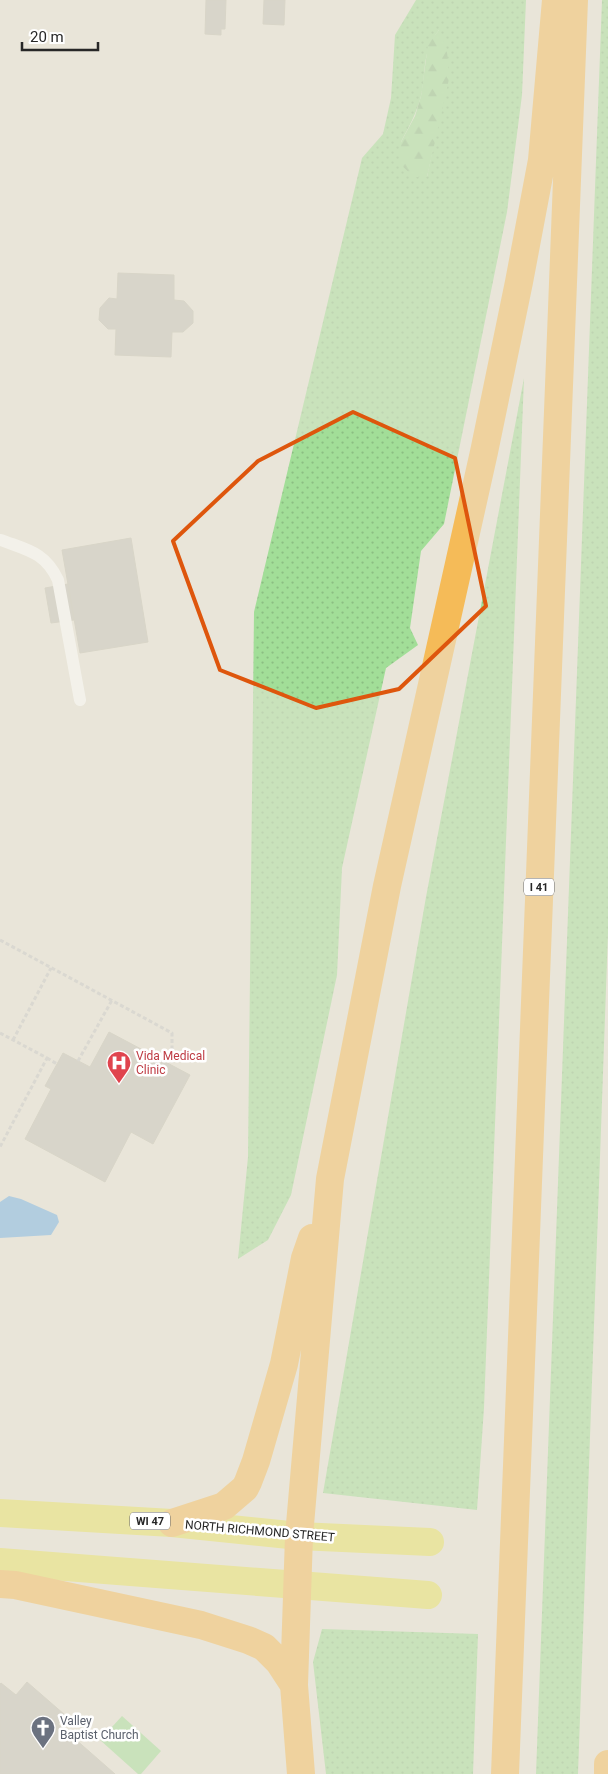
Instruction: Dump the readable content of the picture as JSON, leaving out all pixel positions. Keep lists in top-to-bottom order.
{
  "streets": {
    "highway": ["I 41"],
    "main road": ["WI 47", "NORTH RICHMOND STREET"]
  },
  "places": {
    "hospital": ["Vida Medical Clinic"],
    "church": ["Valley Baptist Church"]
  },
  "scale_bar": "20 m"
}
